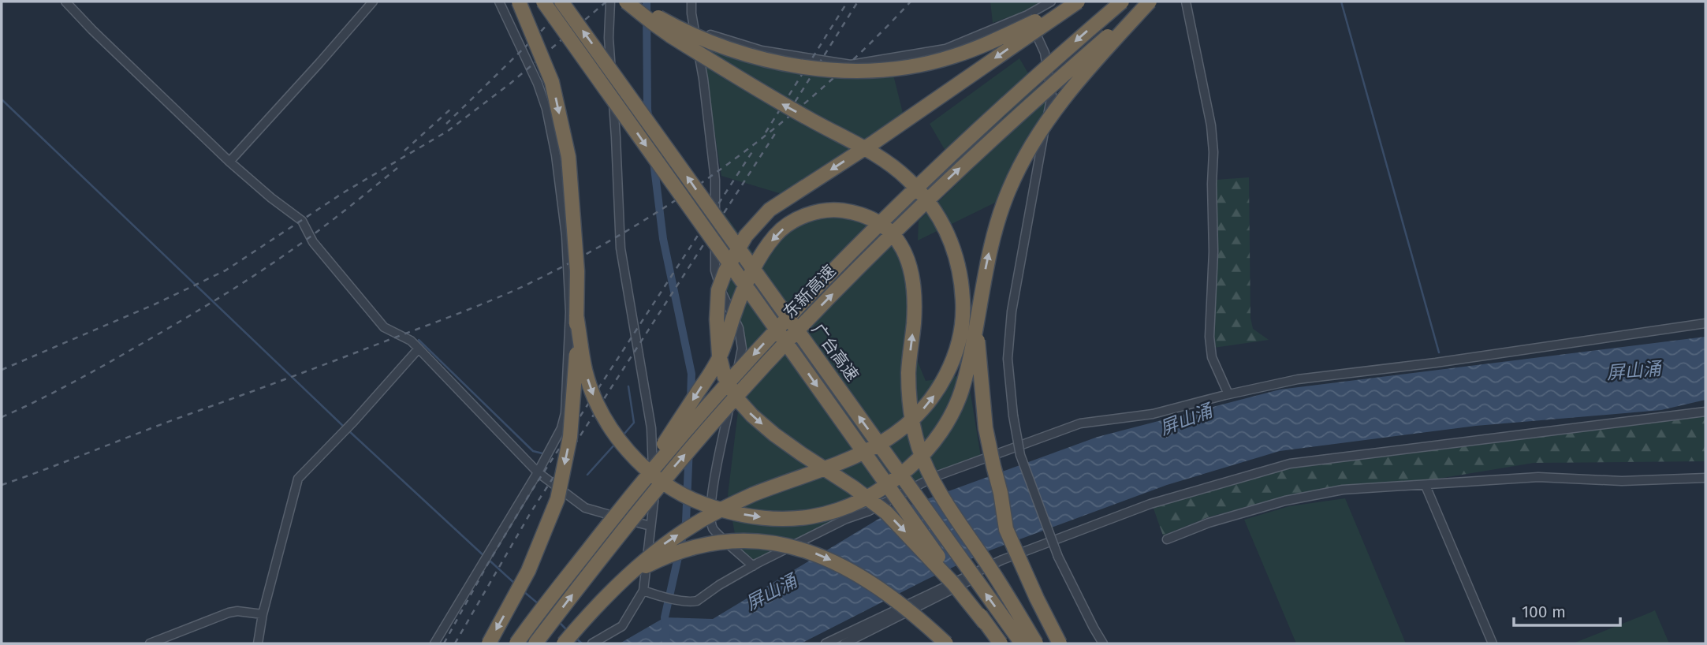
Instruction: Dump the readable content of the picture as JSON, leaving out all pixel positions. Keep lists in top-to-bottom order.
{
  "streets": {
    "highway": ["东新高速", "广台高速"]
  },
  "water": ["屏山涌"],
  "scale_bar": "100 m"
}
